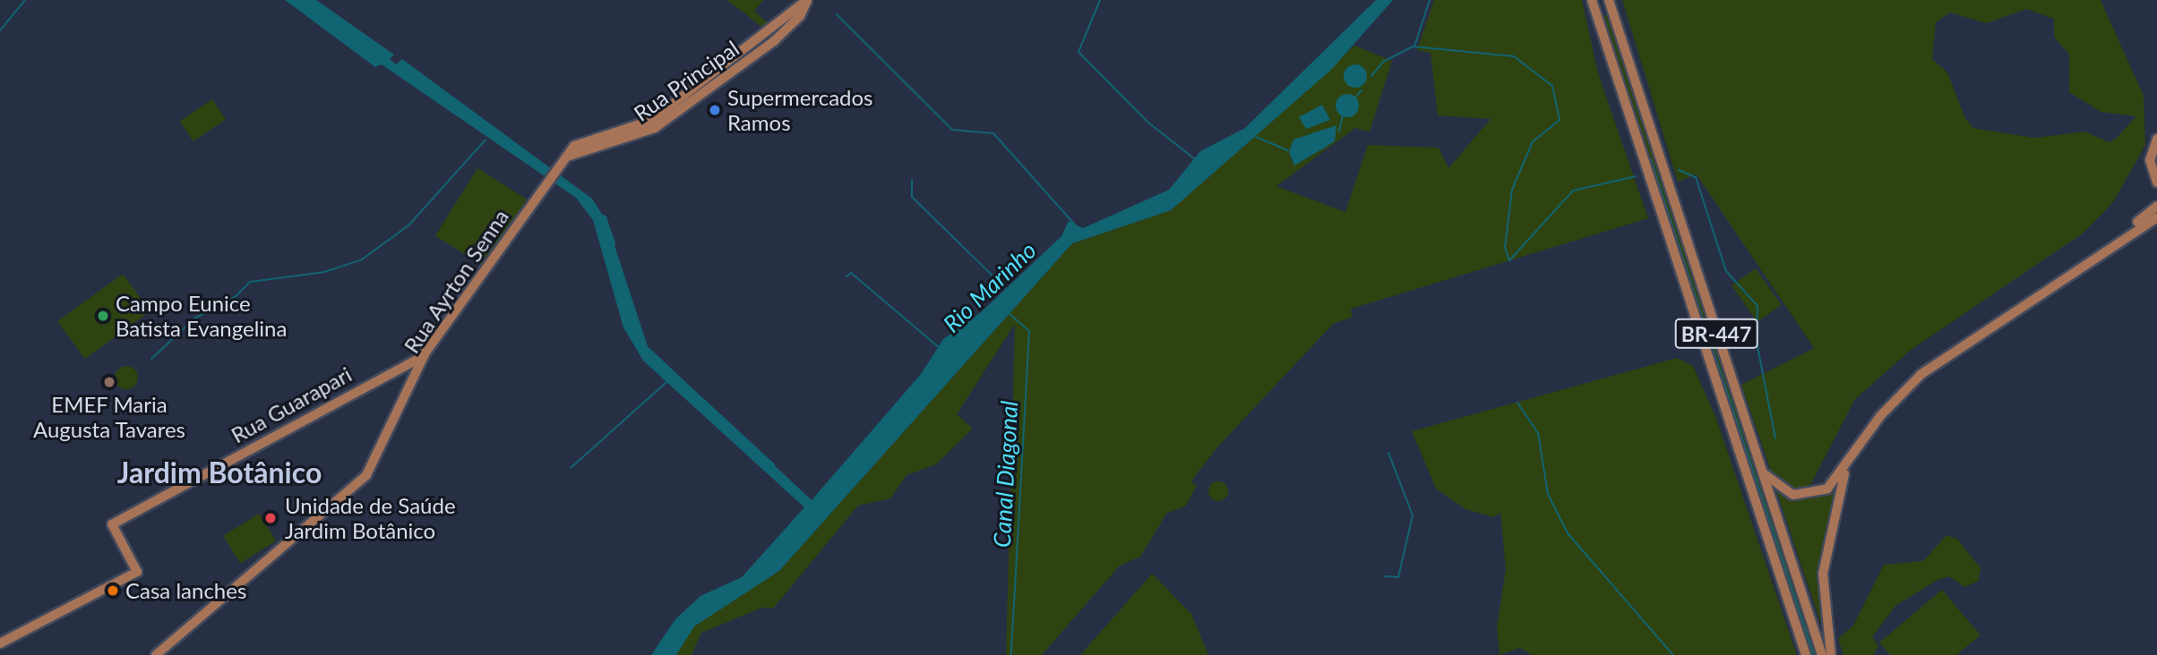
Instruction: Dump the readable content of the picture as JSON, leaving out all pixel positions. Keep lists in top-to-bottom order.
{
  "streets": {
    "main road": [
      "Rua Principal",
      "Rua Ayrton Senna",
      "BR-447",
      "Rua Guarapari"
    ]
  },
  "crossings": [
    ["Rua Principal", "Rua Ayrton Senna"],
    ["Rua Ayrton Senna", "Rua Guarapari"]
  ],
  "districts": ["Jardim Botânico"],
  "water": ["Rio Marinho", "Canal Diagonal"],
  "places": [
    "Supermercados Ramos",
    "Campo Eunice Batista Evangelina",
    "EMEF Maria Augusta Tavares",
    "Unidade de Saúde Jardim Botânico",
    "Casa lanches"
  ]
}
